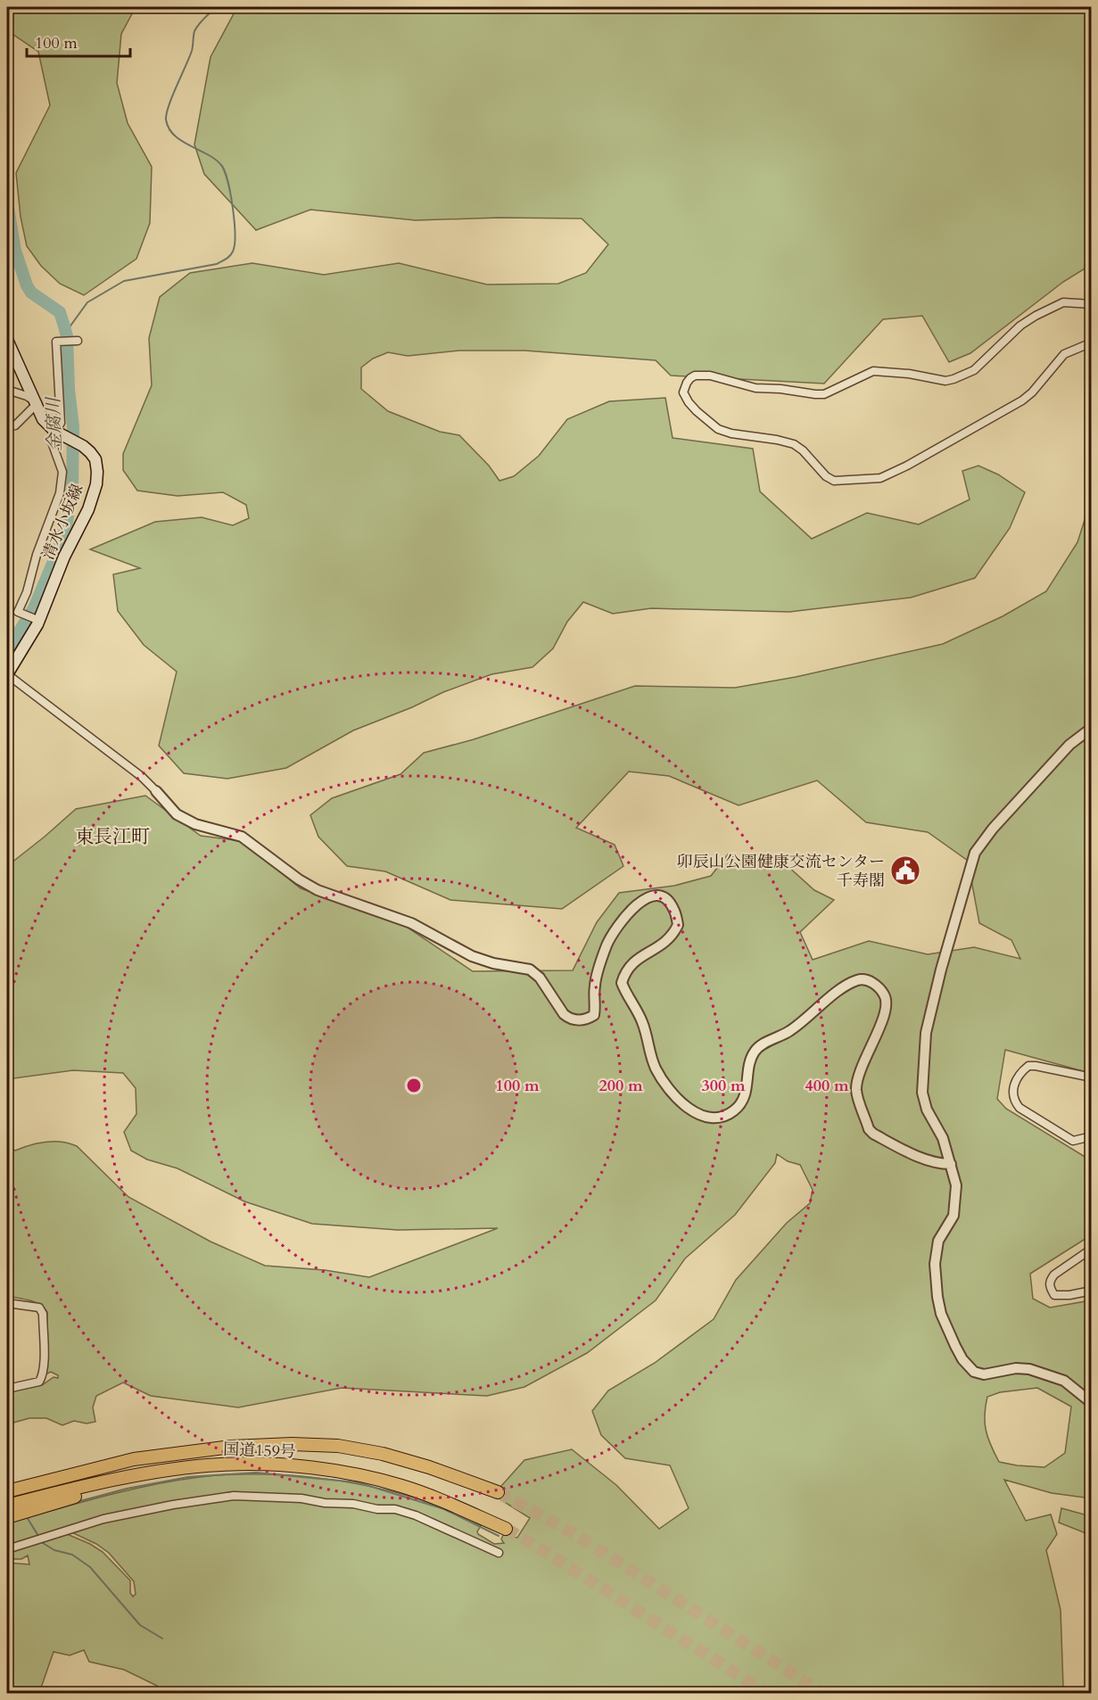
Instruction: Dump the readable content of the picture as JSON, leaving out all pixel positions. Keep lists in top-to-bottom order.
{
  "streets": {
    "highway": ["国道159号"],
    "main road": ["清水小坂線"]
  },
  "districts": ["東長江町"],
  "water": ["金腐川"],
  "places": {
    "public building": ["卯辰山公園健康交流センター 千寿閣"]
  },
  "scale_bar": "100 m",
  "rings": [
    "100 m",
    "200 m",
    "300 m",
    "400 m"
  ]
}
